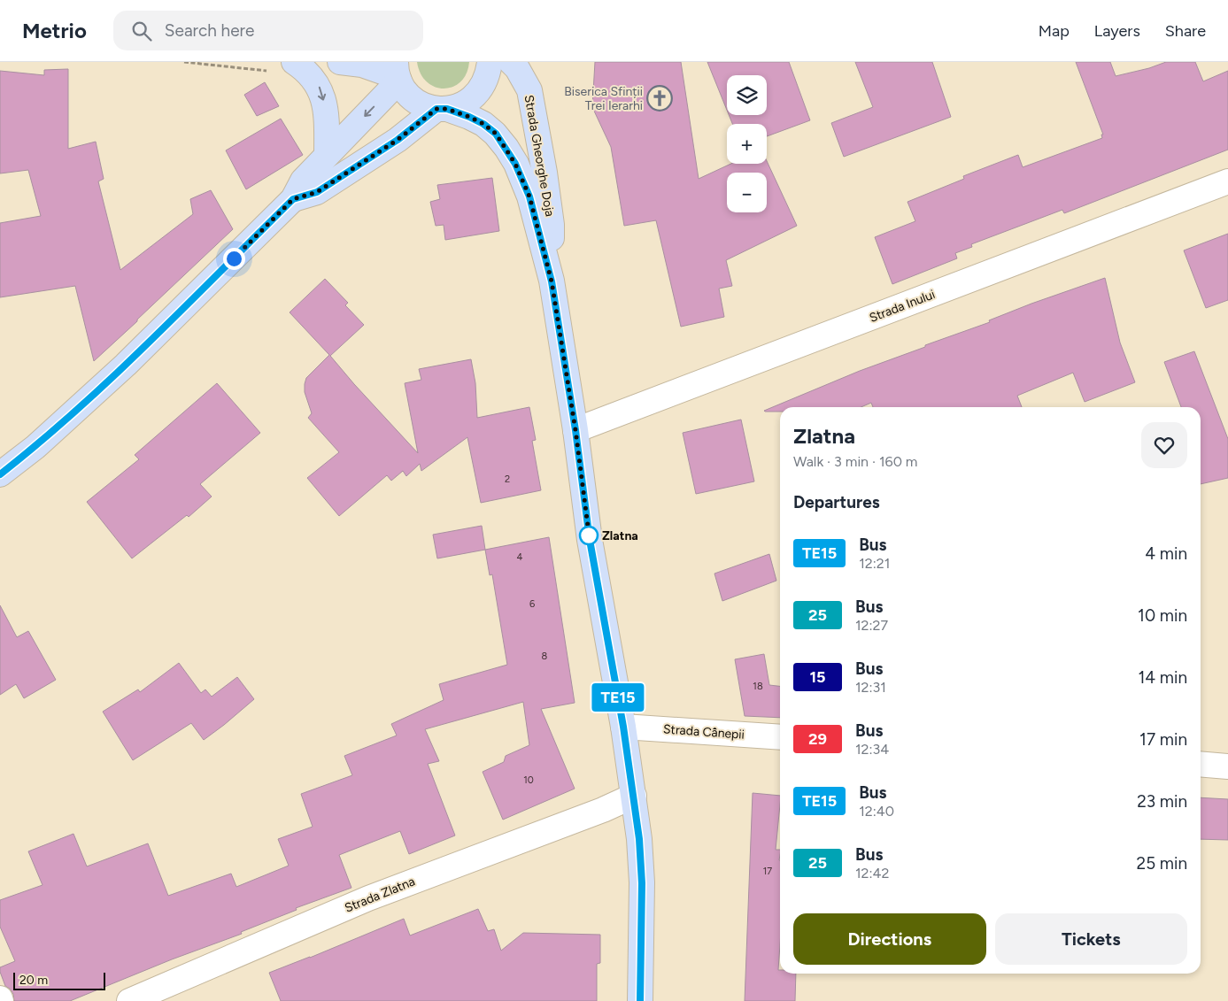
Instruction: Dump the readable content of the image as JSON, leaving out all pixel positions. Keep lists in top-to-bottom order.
{
  "streets": {
    "main road": ["Strada Gheorghe Doja"],
    "street": ["Strada Inului", "Strada Cânepii", "Strada Zlatna"]
  },
  "crossings": [
    ["Strada Gheorghe Doja", "Strada Inului"],
    ["Strada Gheorghe Doja", "Strada Cânepii"],
    ["Strada Gheorghe Doja", "Strada Zlatna"]
  ],
  "places": {
    "church": ["Biserica Sfinții Trei Ierarhi"],
    "other": ["Zlatna"]
  },
  "lines": ["bus line TE15"],
  "house_numbers": [
    "2",
    "4",
    "6",
    "8",
    "18",
    "10",
    "17"
  ],
  "scale_bar": "20 m",
  "page": {
    "header": "Metrio",
    "search": "Search here",
    "nav": ["Map", "Layers", "Share"],
    "on_map": "TE15",
    "map_buttons": ["+", "−"],
    "heading": [
      ["Zlatna", "Walk · 3 min · 160 m"],
      "Departures"
    ],
    "list": [
      {
        "mark": "TE15",
        "name": "Bus",
        "note": "12:21",
        "value": "4 min"
      },
      {
        "mark": "25",
        "name": "Bus",
        "note": "12:27",
        "value": "10 min"
      },
      {
        "mark": "15",
        "name": "Bus",
        "note": "12:31",
        "value": "14 min"
      },
      {
        "mark": "29",
        "name": "Bus",
        "note": "12:34",
        "value": "17 min"
      },
      {
        "mark": "TE15",
        "name": "Bus",
        "note": "12:40",
        "value": "23 min"
      },
      {
        "mark": "25",
        "name": "Bus",
        "note": "12:42",
        "value": "25 min"
      }
    ],
    "buttons": ["Directions", "Tickets"],
    "scale": "20 m"
  }
}
